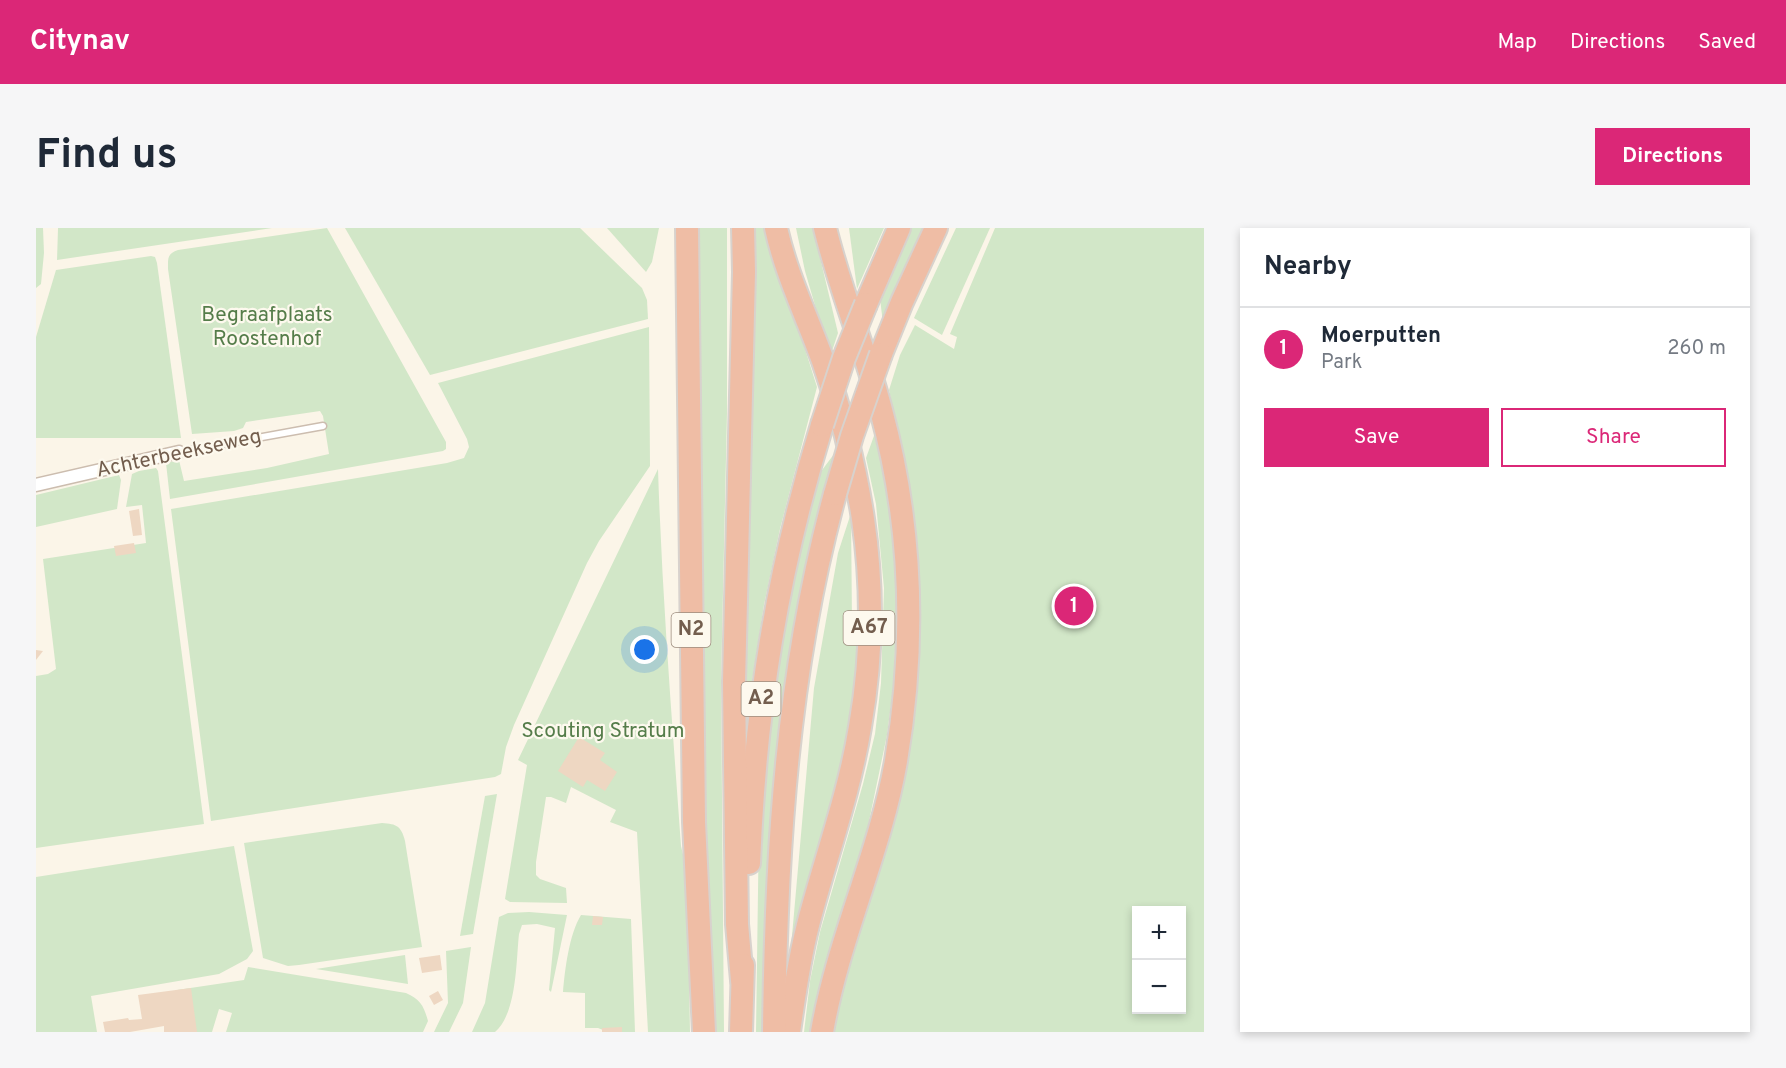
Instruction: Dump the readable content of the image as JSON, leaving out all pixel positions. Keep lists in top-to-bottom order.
{
  "streets": {
    "highway": ["A67", "N2", "A2"],
    "street": ["Achterbeekseweg"]
  },
  "parks": ["Begraafplaats Roostenhof", "Scouting Stratum"],
  "page": {
    "header": "Citynav",
    "nav": ["Map", "Directions", "Saved"],
    "buttons": [
      "Directions",
      ["Save", "Share"]
    ],
    "title": "Find us",
    "heading": "Nearby",
    "list": [
      {
        "mark": "1",
        "name": "Moerputten",
        "note": "Park",
        "value": "260 m"
      }
    ],
    "pins": "1",
    "map_buttons": ["+", "−"]
  }
}
